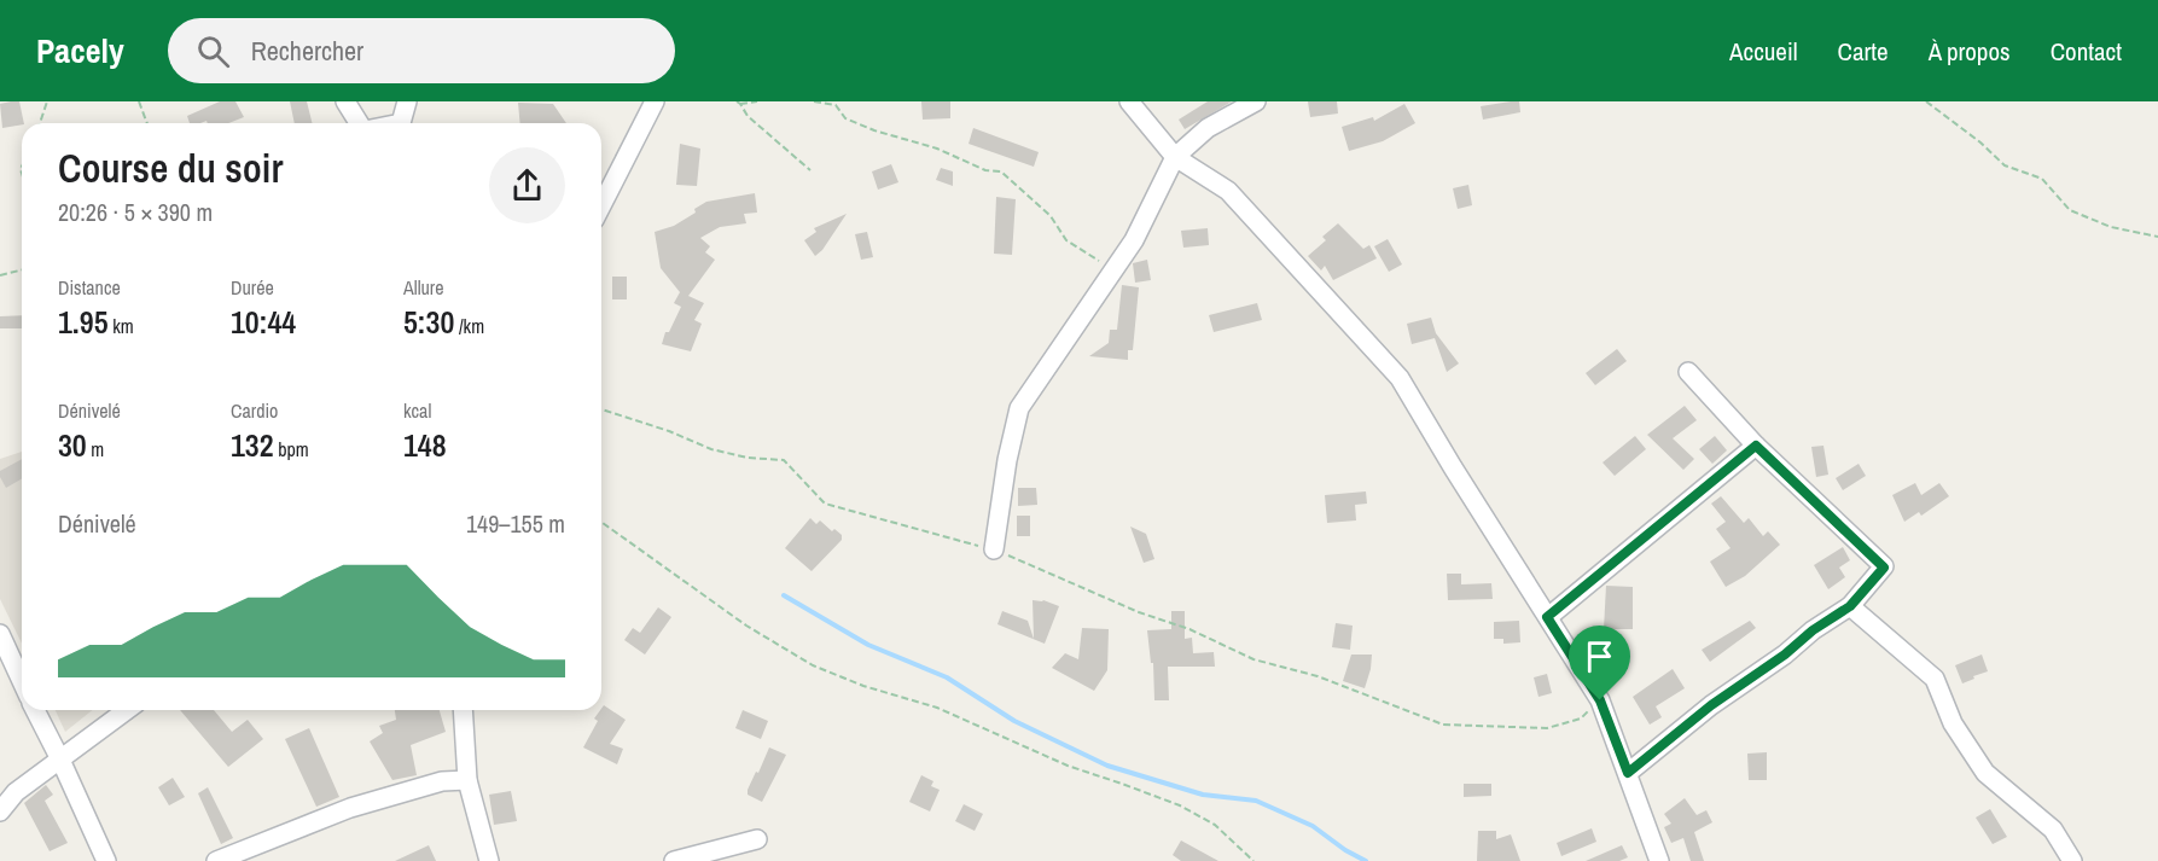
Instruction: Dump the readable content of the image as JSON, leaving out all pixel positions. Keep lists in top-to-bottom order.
{
  "page": {
    "header": "Pacely",
    "search": "Rechercher",
    "nav": [
      "Accueil",
      "Carte",
      "À propos",
      "Contact"
    ],
    "heading": ["Course du soir", "20:26 · 5 × 390 m"],
    "stats": [
      ["Distance", "1.95 km"],
      ["Durée", "10:44"],
      ["Allure", "5:30 /km"],
      ["Dénivelé", "30 m"],
      ["Cardio", "132 bpm"],
      ["kcal", "148"]
    ],
    "chart": ["Dénivelé", "149–155 m"]
  }
}
